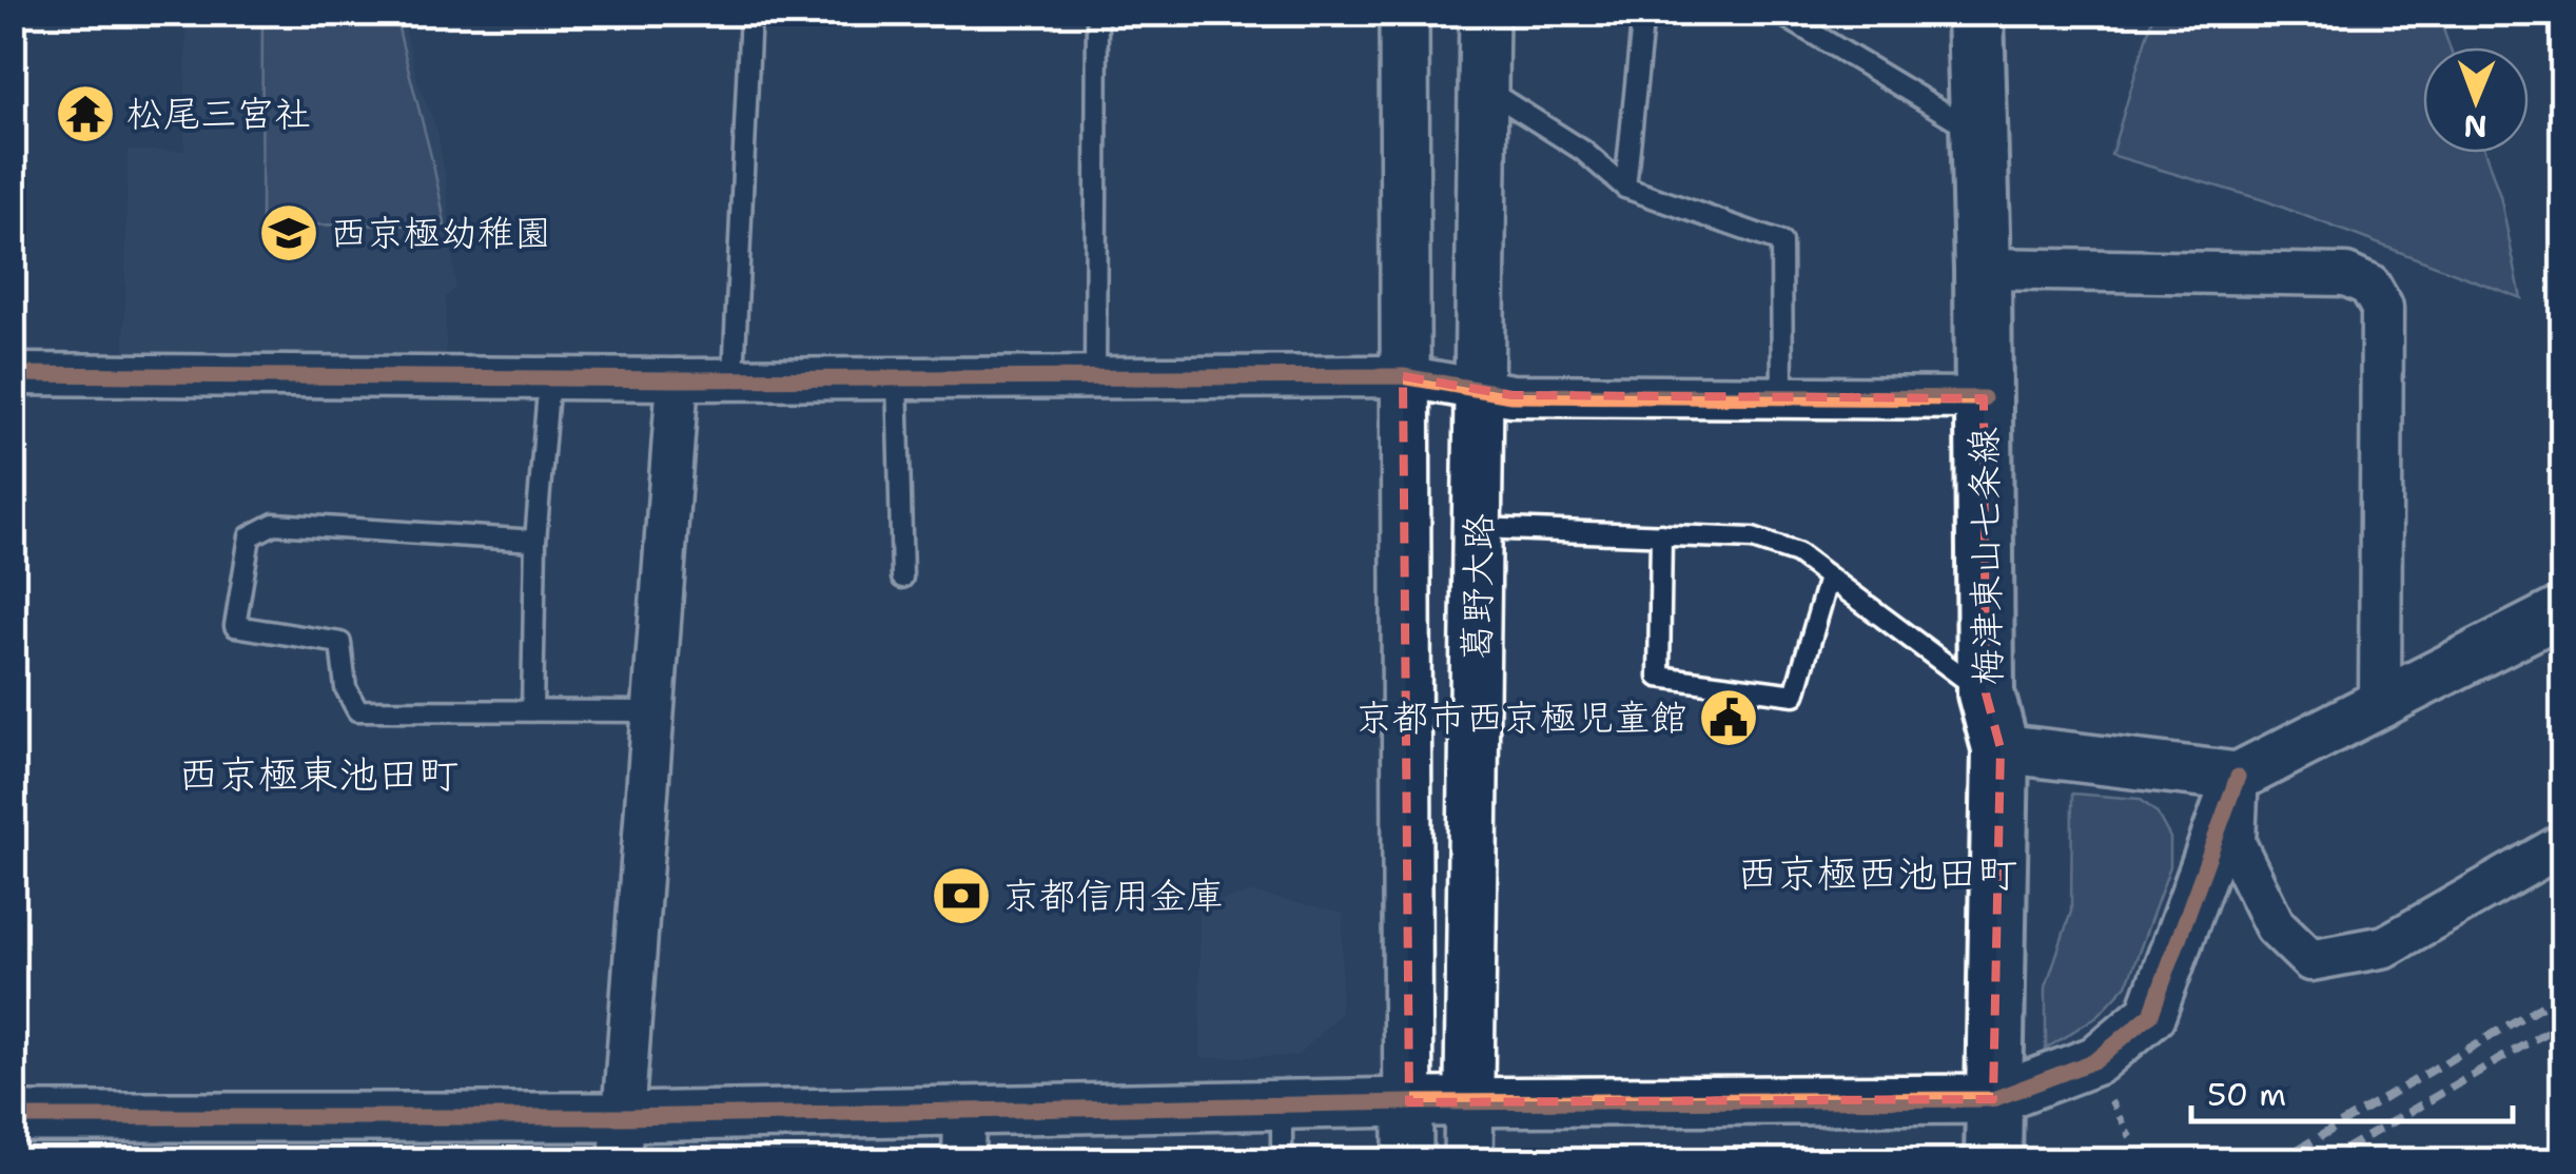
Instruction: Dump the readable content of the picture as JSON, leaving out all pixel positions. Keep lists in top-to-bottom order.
{
  "streets": {
    "main road": ["梅津東山七条線"],
    "street": ["葛野大路"]
  },
  "districts": ["西京極東池田町", "西京極西池田町"],
  "places": {
    "temple": ["松尾三宮社"],
    "school or university": ["西京極幼稚園"],
    "public building": ["京都市西京極児童館"],
    "bank": ["京都信用金庫"]
  },
  "scale_bar": "50 m",
  "north": "bottom"
}
